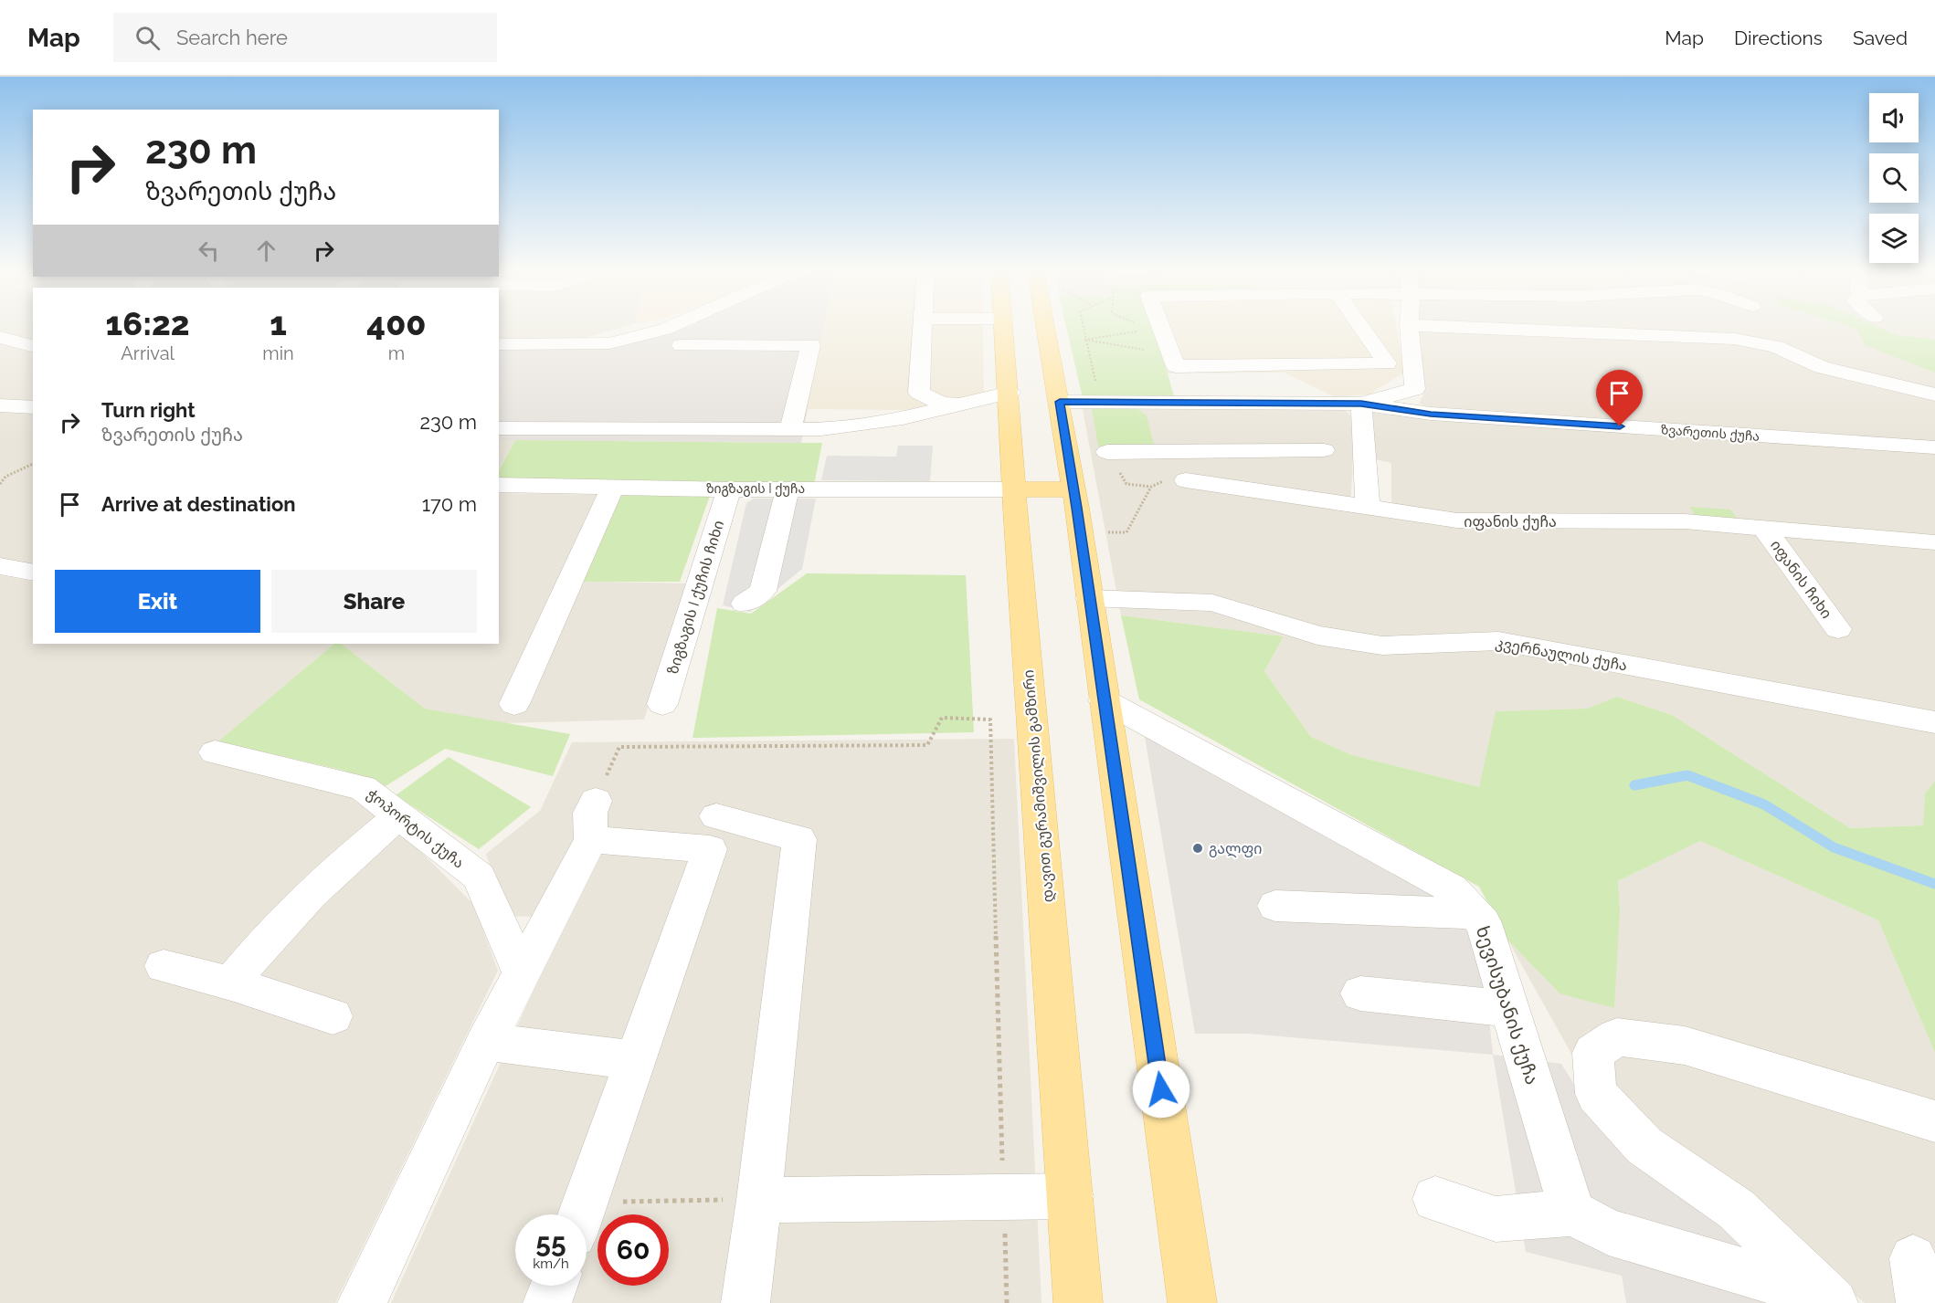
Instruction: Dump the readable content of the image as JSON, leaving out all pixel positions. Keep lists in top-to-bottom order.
{
  "streets": {
    "main road": ["დავით გურამიშვილის გამზირი"],
    "street": [
      "ზვარეთის ქუჩა",
      "ზიგზაგის I ქუჩა",
      "იფანის ქუჩა",
      "იფანის ჩიხი",
      "ზიგზაგის I ქუჩის ჩიხი",
      "კვერნაულის ქუჩა",
      "ჭოპორტის ქუჩა",
      "ხევისუბანის ქუჩა"
    ]
  },
  "crossings": [
    ["ზიგზაგის I ქუჩა", "ზიგზაგის I ქუჩის ჩიხი"],
    ["ზიგზაგის I ქუჩა", "დავით გურამიშვილის გამზირი"],
    ["იფანის ქუჩა", "იფანის ჩიხი"]
  ],
  "places": ["გალფი"],
  "page": {
    "header": "Map",
    "search": "Search here",
    "nav": ["Map", "Directions", "Saved"],
    "turn": ["230 m", "ზვარეთის ქუჩა"],
    "eta": [
      "16:22",
      "Arrival",
      "1",
      "min",
      "400",
      "m"
    ],
    "list": [
      {
        "name": "Turn right",
        "note": "ზვარეთის ქუჩა",
        "value": "230 m"
      },
      {
        "name": "Arrive at destination",
        "value": "170 m"
      }
    ],
    "buttons": ["Exit", "Share"],
    "speed": "55 km/h",
    "limit": "60"
  }
}
